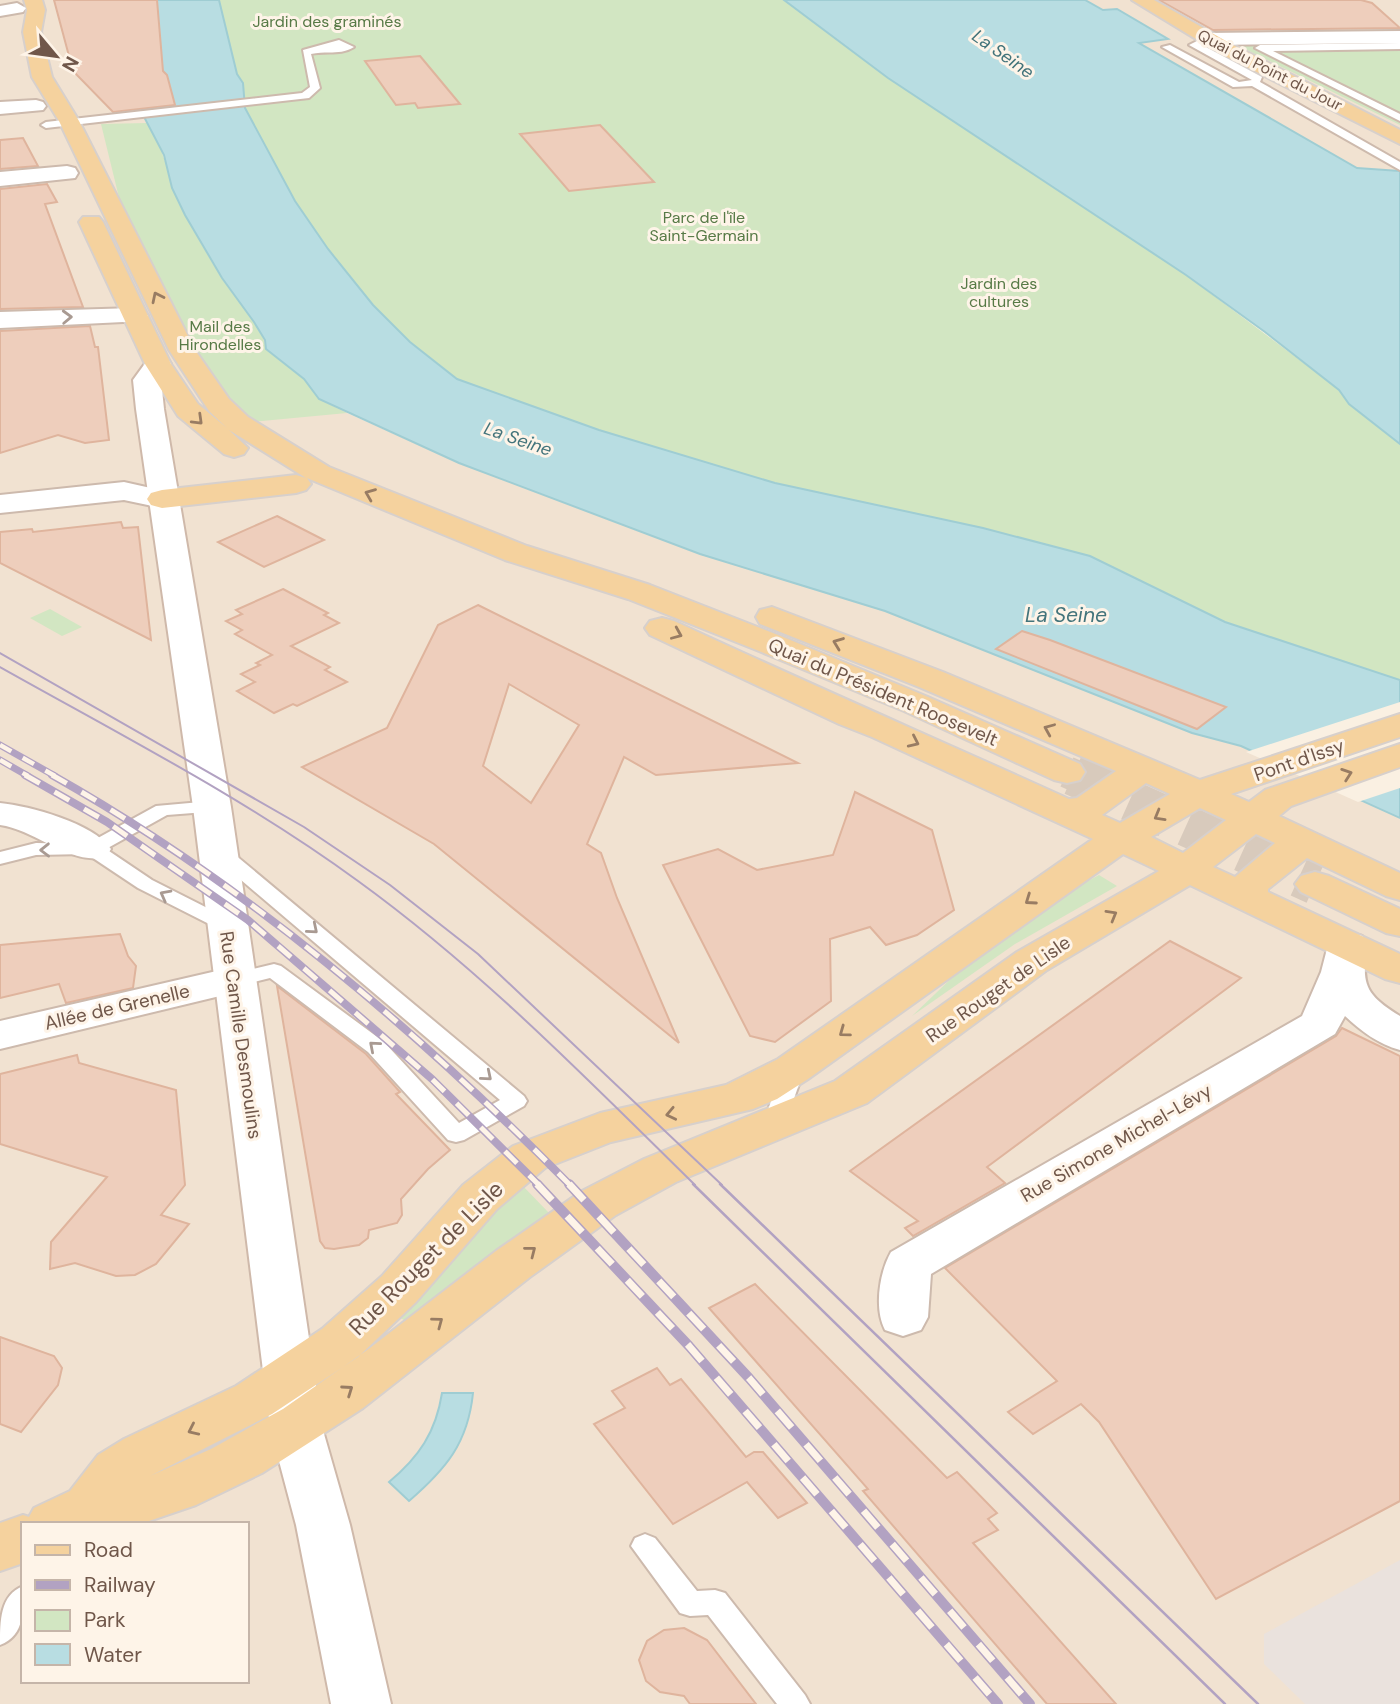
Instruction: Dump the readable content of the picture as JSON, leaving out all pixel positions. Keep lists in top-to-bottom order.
{
  "streets": {
    "main road": [
      "Quai du Point du Jour",
      "Quai du Président Roosevelt",
      "Pont d'Issy",
      "Rue Rouget de Lisle"
    ],
    "street": ["Allée de Grenelle", "Rue Camille Desmoulins", "Rue Simone Michel-Lévy"]
  },
  "crossings": [
    ["Pont d'Issy", "Rue Rouget de Lisle"],
    ["Rue Rouget de Lisle", "Rue Camille Desmoulins"],
    ["Allée de Grenelle", "Rue Camille Desmoulins"]
  ],
  "water": ["La Seine"],
  "parks": [
    "Jardin des graminés",
    "Parc de l'île Saint-Germain",
    "Jardin des cultures",
    "Mail des Hirondelles"
  ],
  "legend": [
    "Road",
    "Railway",
    "Park",
    "Water"
  ],
  "north": "bottom right"
}
